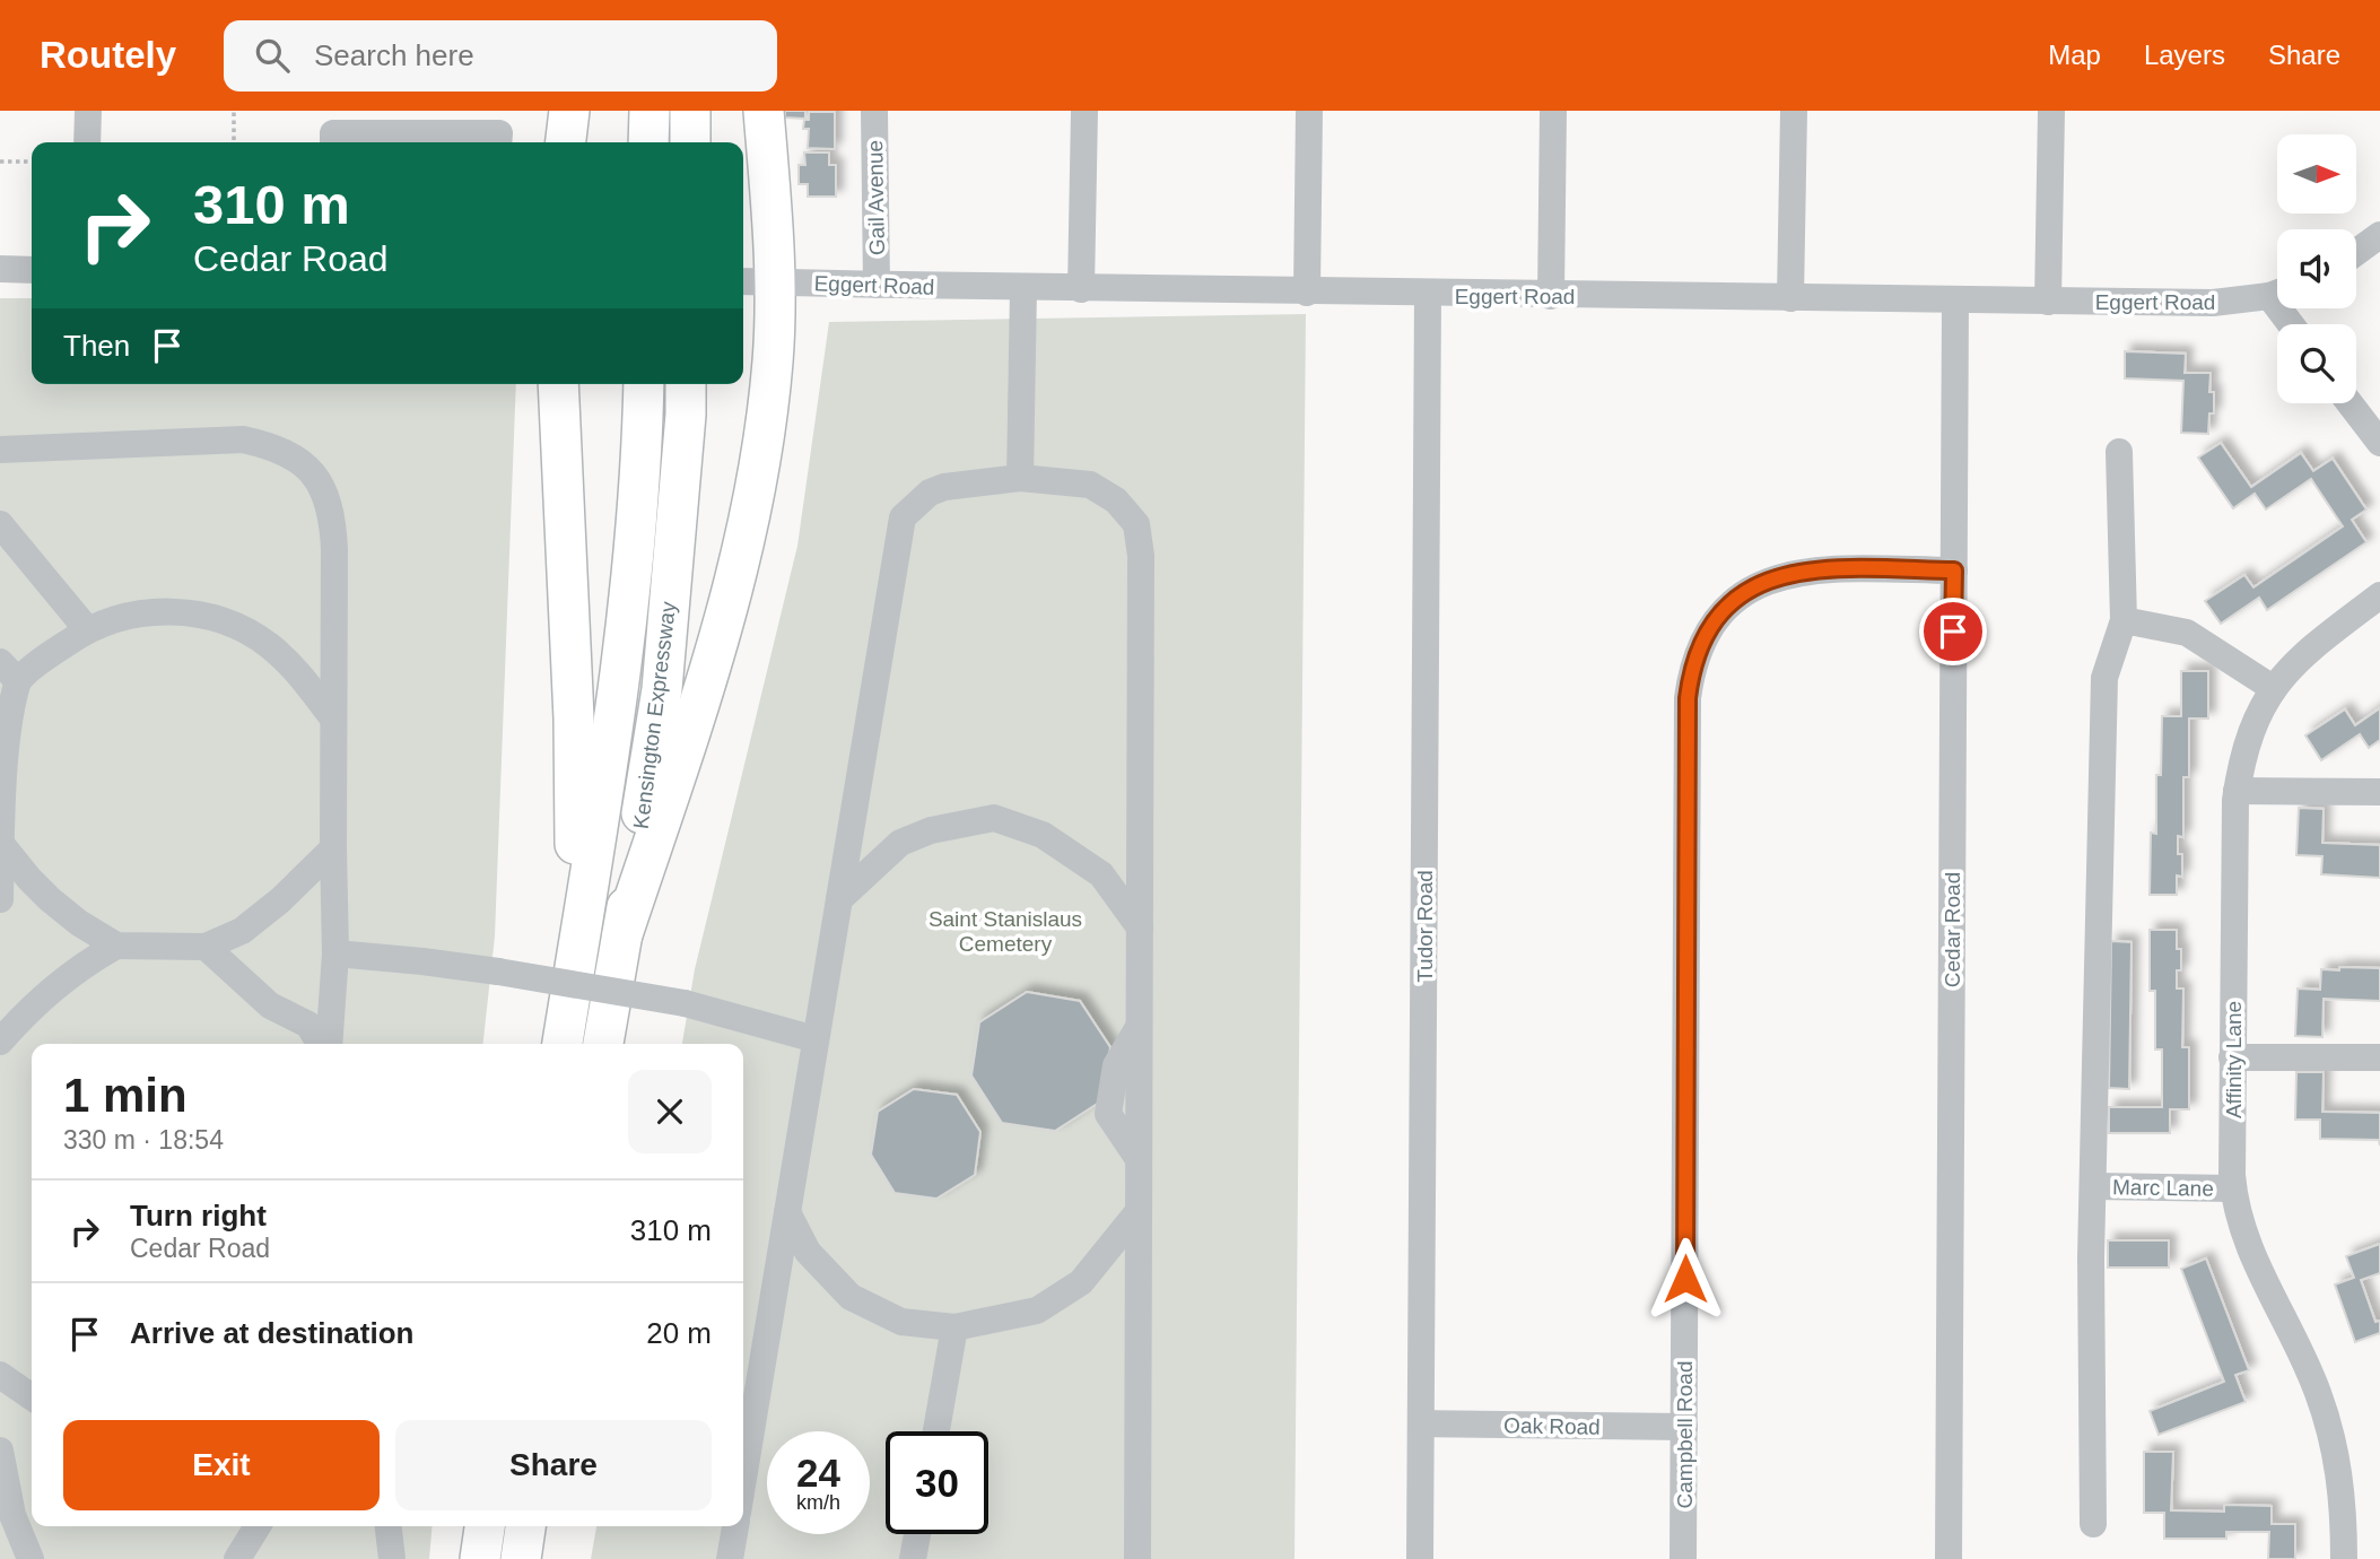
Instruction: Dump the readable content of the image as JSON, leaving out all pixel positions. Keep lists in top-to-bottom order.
{
  "streets": {
    "highway": ["Kensington Expressway"],
    "street": [
      "Gail Avenue",
      "Eggert Road",
      "Tudor Road",
      "Cedar Road",
      "Affinity Lane",
      "Marc Lane",
      "Oak Road",
      "Campbell Road"
    ]
  },
  "crossings": [
    ["Gail Avenue", "Eggert Road"],
    ["Eggert Road", "Tudor Road"],
    ["Eggert Road", "Cedar Road"],
    ["Tudor Road", "Oak Road"],
    ["Cedar Road", "Campbell Road"],
    ["Affinity Lane", "Marc Lane"],
    ["Oak Road", "Campbell Road"]
  ],
  "parks": ["Saint Stanislaus Cemetery"],
  "north": "right",
  "page": {
    "header": "Routely",
    "search": "Search here",
    "nav": ["Map", "Layers", "Share"],
    "turn": ["310 m", "Cedar Road"],
    "then": "Then",
    "heading": ["1 min", "330 m · 18:54"],
    "list": [
      {
        "name": "Turn right",
        "note": "Cedar Road",
        "value": "310 m"
      },
      {
        "name": "Arrive at destination",
        "value": "20 m"
      }
    ],
    "buttons": ["Exit", "Share"],
    "speed": "24 km/h",
    "limit": "30"
  }
}
